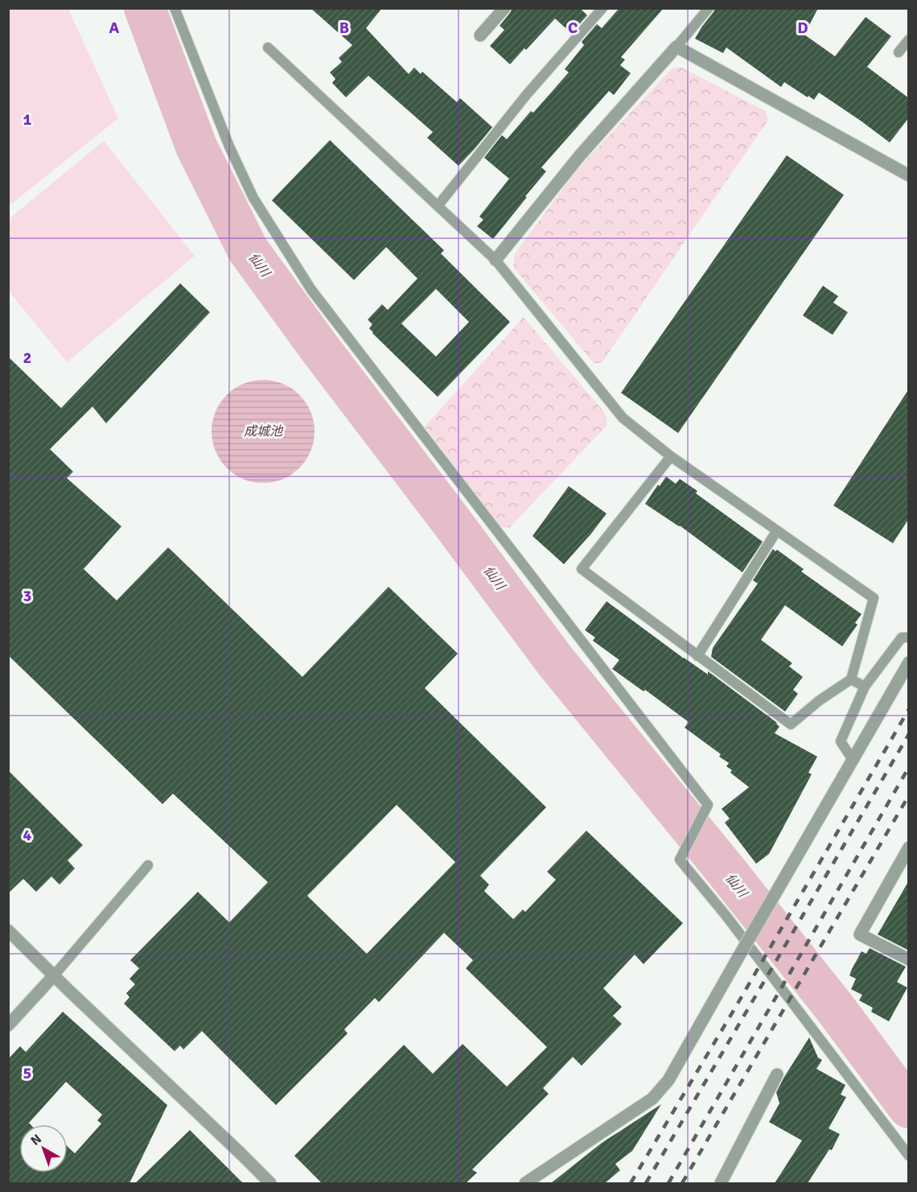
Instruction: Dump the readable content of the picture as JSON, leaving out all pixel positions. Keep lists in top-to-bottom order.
{
  "water": ["仙川", "成城池"],
  "north": "top left",
  "grid": {
    "columns": [
      "A",
      "B",
      "C",
      "D"
    ],
    "rows": [
      "1",
      "2",
      "3",
      "4",
      "5"
    ]
  }
}
